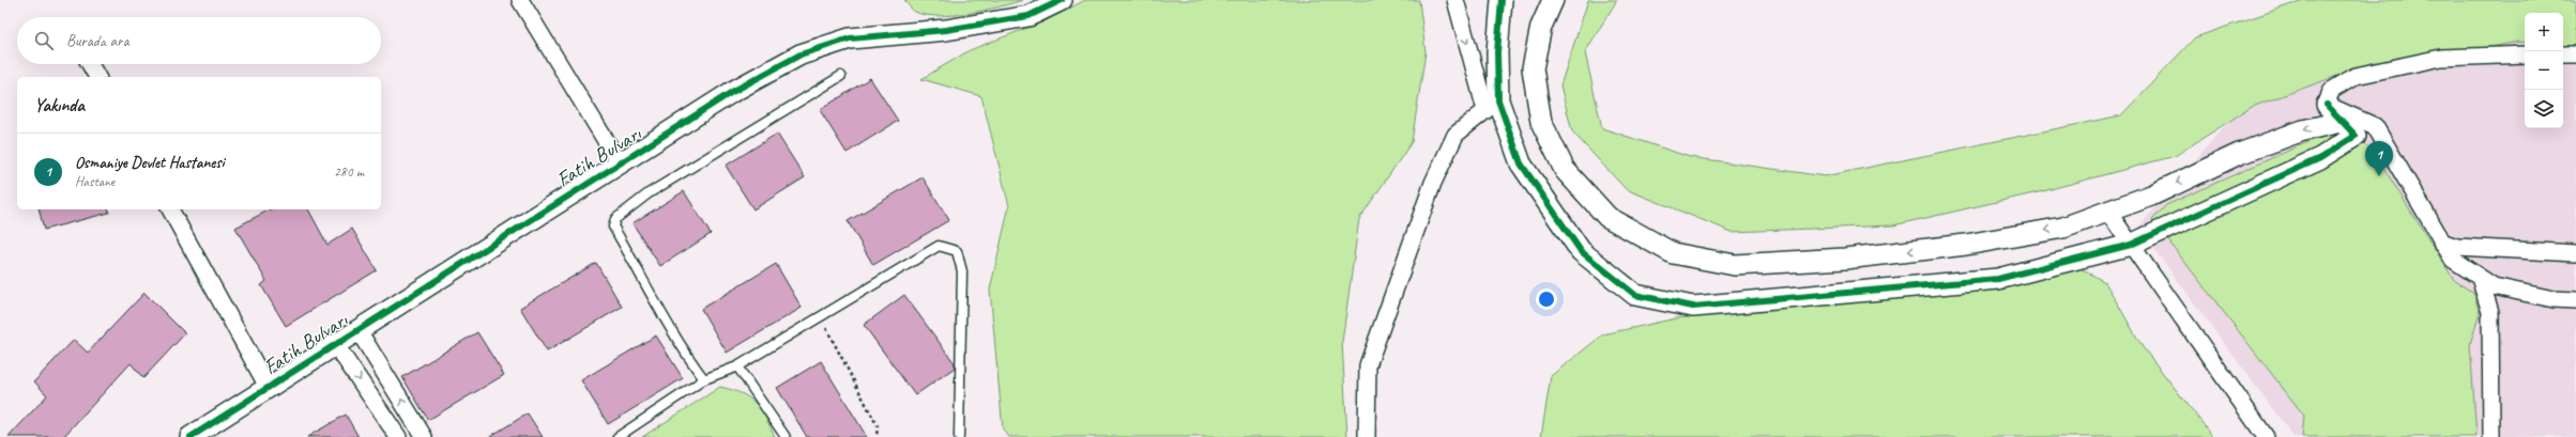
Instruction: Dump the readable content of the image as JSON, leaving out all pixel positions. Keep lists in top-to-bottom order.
{
  "streets": {
    "street": ["Fatih Bulvarı"]
  },
  "page": {
    "map_buttons": ["+", "−"],
    "search": "Burada ara",
    "heading": "Yakında",
    "list": [
      {
        "mark": "1",
        "name": "Osmaniye Devlet Hastanesi",
        "note": "Hastane",
        "value": "280 m"
      }
    ],
    "pins": "1"
  }
}
